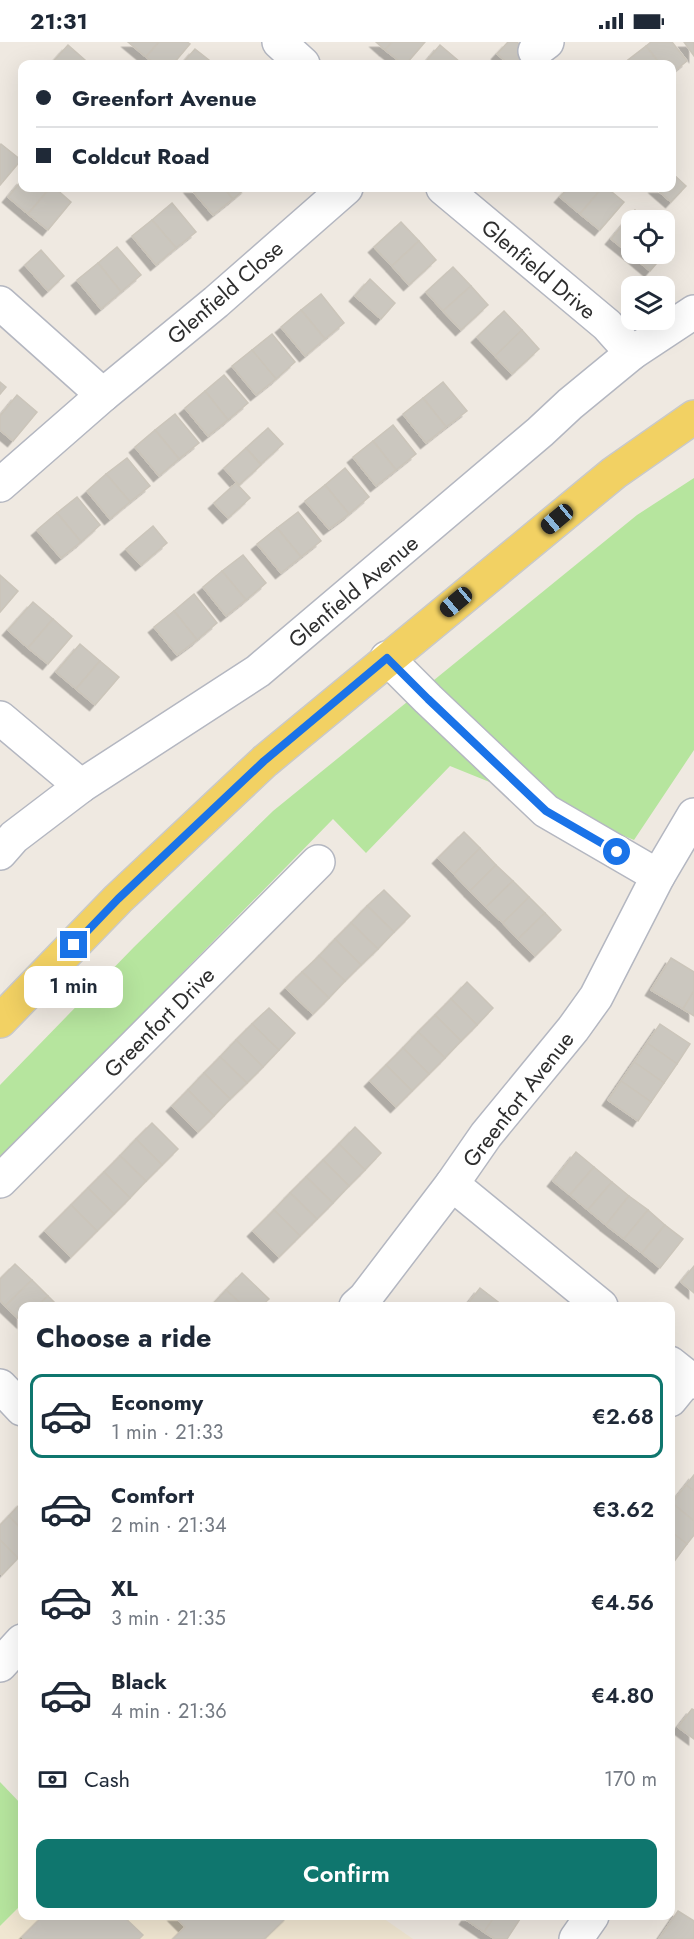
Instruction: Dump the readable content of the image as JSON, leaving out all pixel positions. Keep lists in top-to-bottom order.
{
  "streets": {
    "street": [
      "Glenfield Drive",
      "Glenfield Close",
      "Glenfield Avenue",
      "Greenfort Drive",
      "Greenfort Avenue"
    ]
  },
  "crossings": [
    ["Glenfield Drive", "Glenfield Avenue"]
  ],
  "page": {
    "status": "21:31",
    "banner": ["Greenfort Avenue", "Coldcut Road"],
    "bubble": "1 min",
    "heading": "Choose a ride",
    "list": [
      {
        "name": "Economy",
        "note": "1 min · 21:33",
        "value": "€2.68"
      },
      {
        "name": "Comfort",
        "note": "2 min · 21:34",
        "value": "€3.62"
      },
      {
        "name": "XL",
        "note": "3 min · 21:35",
        "value": "€4.56"
      },
      {
        "name": "Black",
        "note": "4 min · 21:36",
        "value": "€4.80"
      }
    ],
    "pay": ["Cash", "170 m"],
    "buttons": "Confirm"
  }
}
